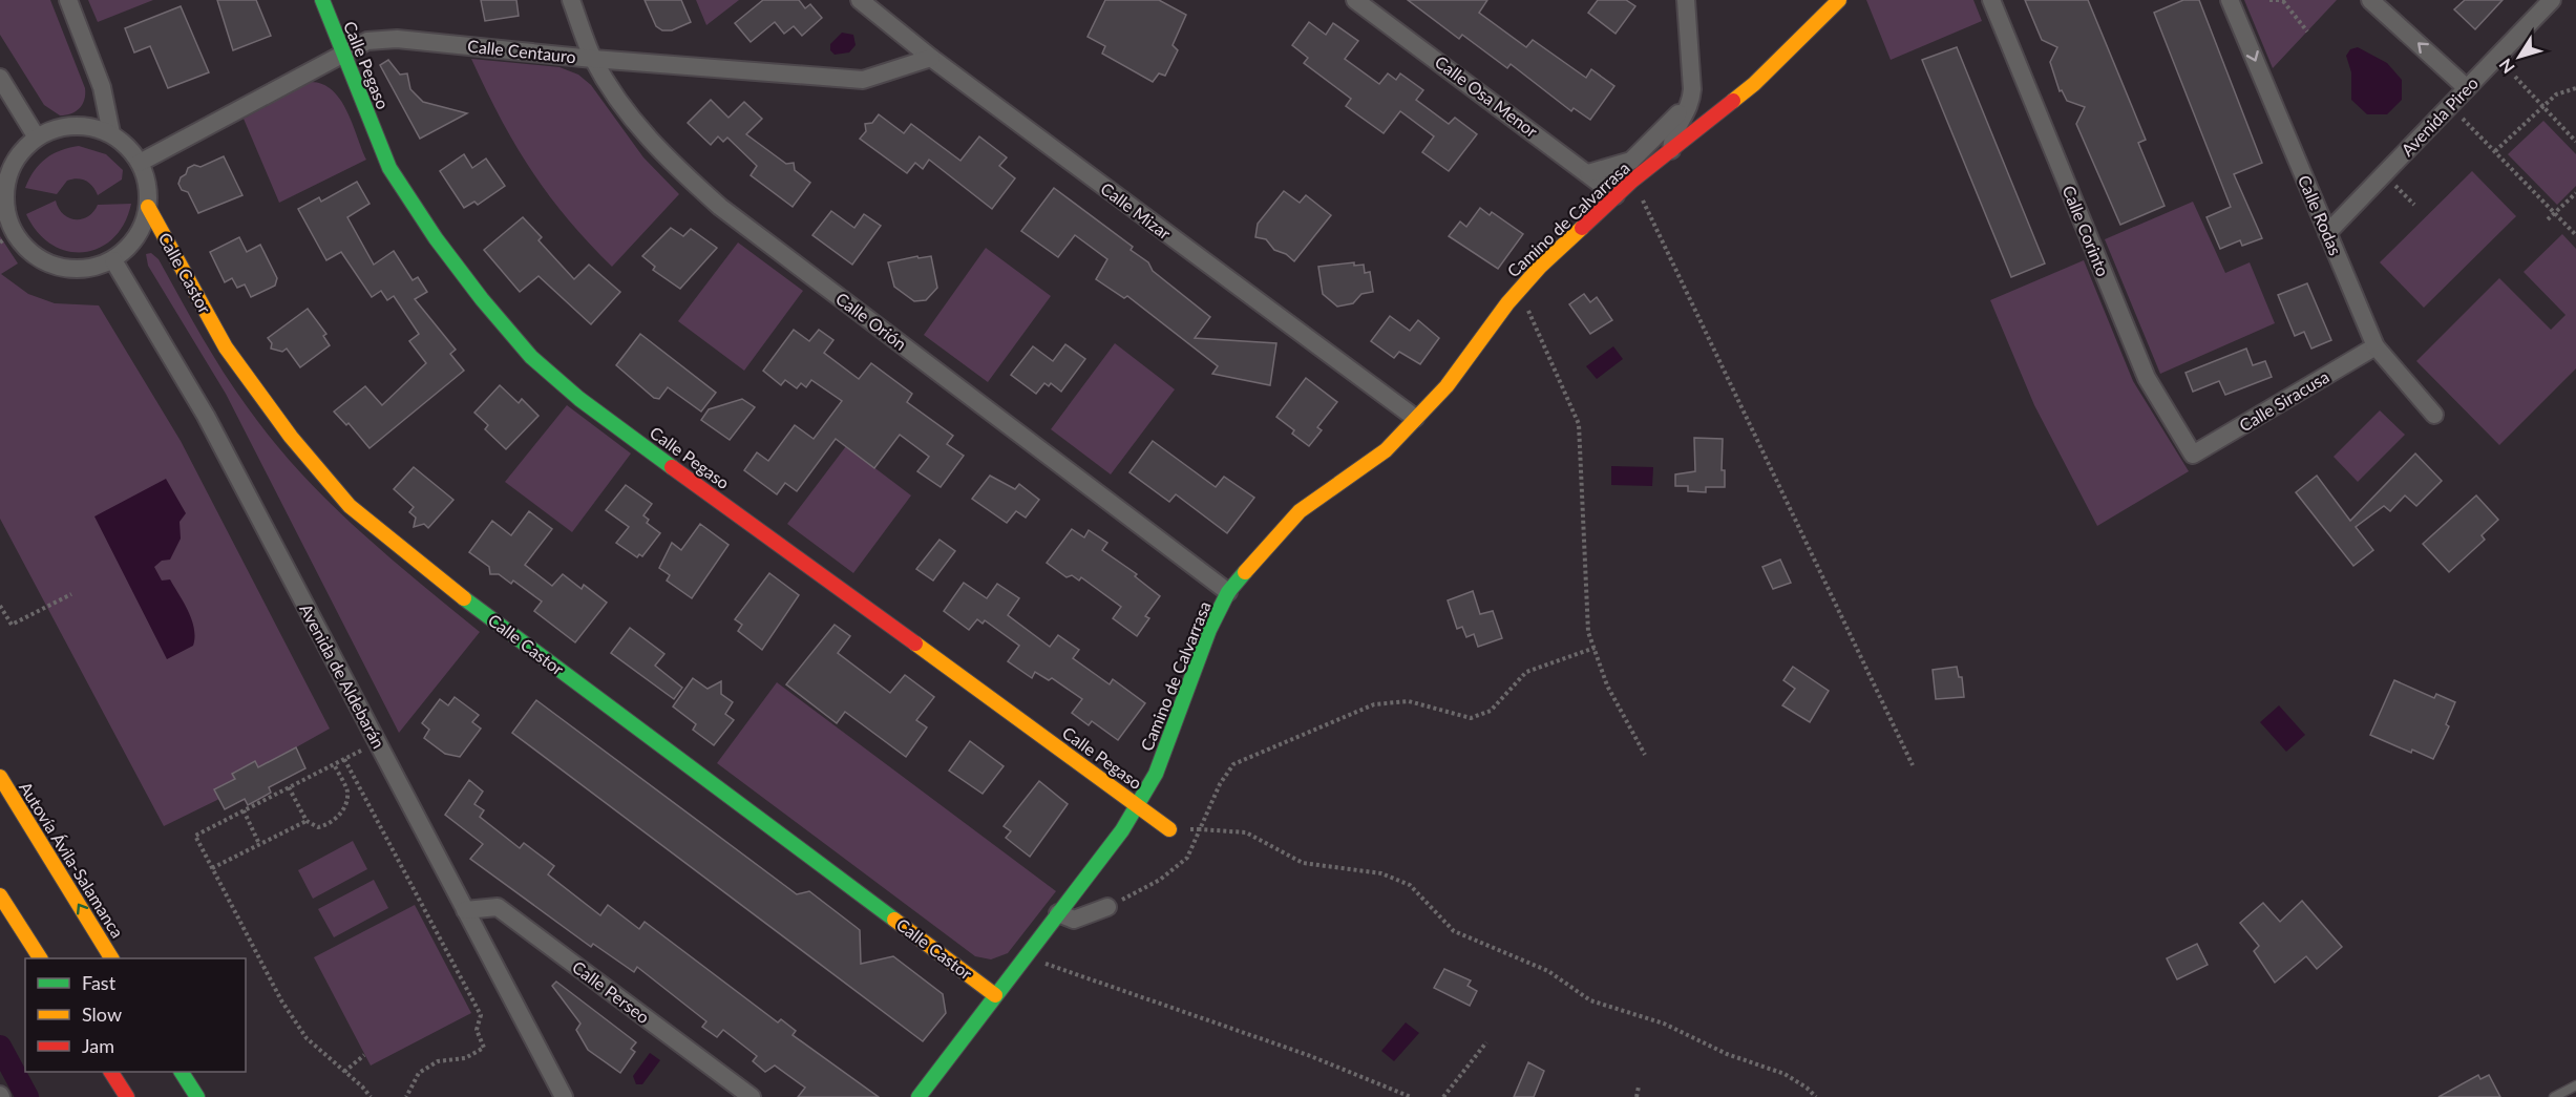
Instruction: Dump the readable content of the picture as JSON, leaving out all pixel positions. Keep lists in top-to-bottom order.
{
  "streets": {
    "main road": [
      "Calle Pegaso",
      "Camino de Calvarrasa",
      "Calle Castor",
      "Autovía Ávila-Salamanca"
    ],
    "street": [
      "Calle Centauro",
      "Calle Osa Menor",
      "Avenida Pireo",
      "Calle Mizar",
      "Calle Rodas",
      "Calle Corinto",
      "Calle Orión",
      "Calle Siracusa",
      "Avenida de Aldebarán",
      "Calle Perseo"
    ]
  },
  "crossings": [
    ["Calle Centauro", "Calle Pegaso"],
    ["Calle Centauro", "Calle Mizar"],
    ["Calle Centauro", "Calle Castor"],
    ["Calle Centauro", "Calle Orión"],
    ["Calle Centauro", "Avenida de Aldebarán"],
    ["Calle Pegaso", "Camino de Calvarrasa"],
    ["Calle Osa Menor", "Camino de Calvarrasa"],
    ["Avenida Pireo", "Calle Rodas"],
    ["Calle Mizar", "Camino de Calvarrasa"],
    ["Calle Rodas", "Calle Siracusa"],
    ["Camino de Calvarrasa", "Calle Castor"],
    ["Camino de Calvarrasa", "Calle Orión"],
    ["Calle Corinto", "Calle Siracusa"],
    ["Calle Castor", "Avenida de Aldebarán"],
    ["Avenida de Aldebarán", "Calle Perseo"]
  ],
  "one_way": ["Calle Rodas"],
  "legend": ["Fast", "Slow", "Jam"],
  "north": "bottom left"
}
